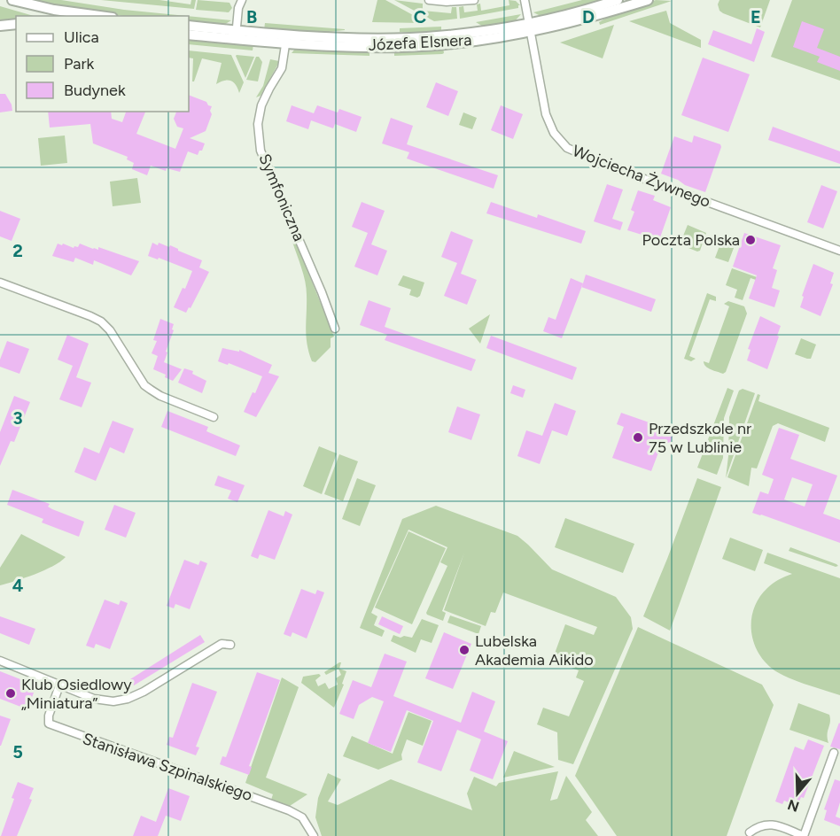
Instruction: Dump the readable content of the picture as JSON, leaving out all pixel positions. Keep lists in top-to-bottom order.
{
  "streets": {
    "street": [
      "Józefa Elsnera",
      "Wojciecha Żywnego",
      "Symfoniczna",
      "Stanisława Szpinalskiego"
    ]
  },
  "crossings": [
    ["Józefa Elsnera", "Wojciecha Żywnego"],
    ["Józefa Elsnera", "Symfoniczna"]
  ],
  "places": [
    "Poczta Polska",
    "Przedszkole nr 75 w Lublinie",
    "Lubelska Akademia Aikido",
    "Klub Osiedlowy „Miniatura”"
  ],
  "legend": ["Ulica", "Park", "Budynek"],
  "north": "bottom",
  "grid": {
    "columns": [
      "B",
      "C",
      "D",
      "E"
    ],
    "rows": [
      "2",
      "3",
      "4",
      "5"
    ]
  }
}
